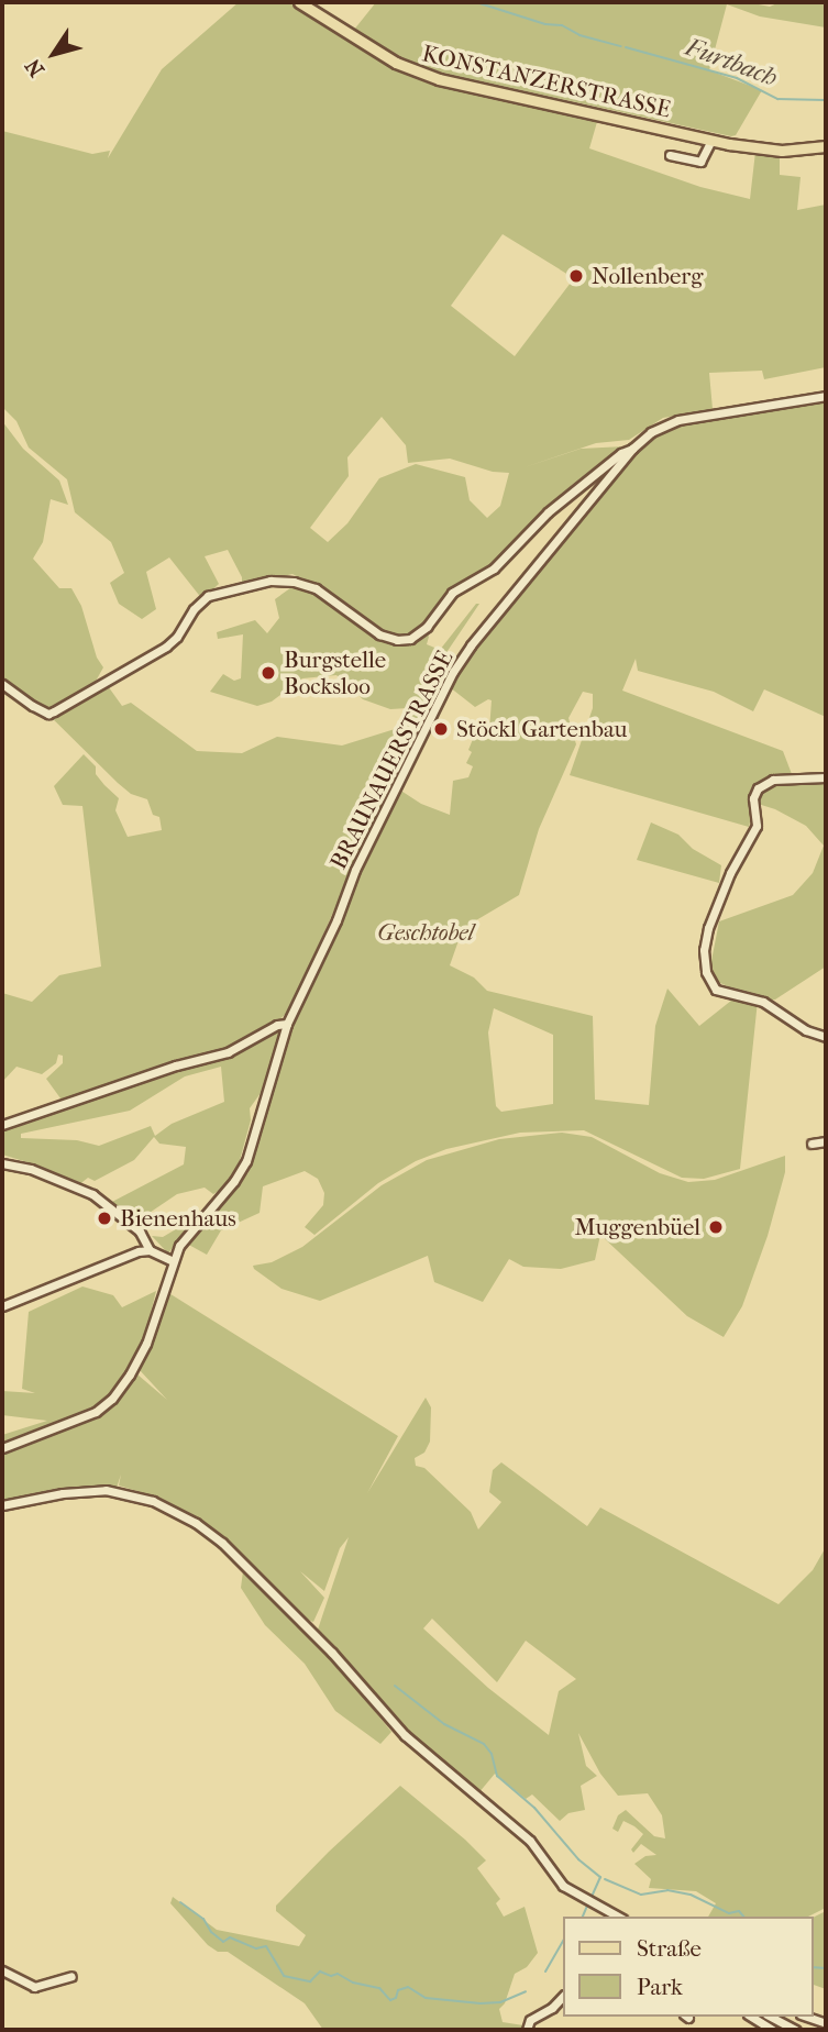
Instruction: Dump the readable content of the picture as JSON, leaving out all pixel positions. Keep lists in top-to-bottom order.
{
  "streets": {
    "main road": ["KONSTANZERSTRASSE"],
    "street": ["BRAUNAUERSTRASSE"]
  },
  "water": ["Furtbach"],
  "parks": ["Geschtobel"],
  "places": [
    "Nollenberg",
    "Burgstelle Bocksloo",
    "Stöckl Gartenbau",
    "Bienenhaus",
    "Muggenbüel"
  ],
  "legend": ["Straße", "Park"],
  "north": "bottom left"
}
